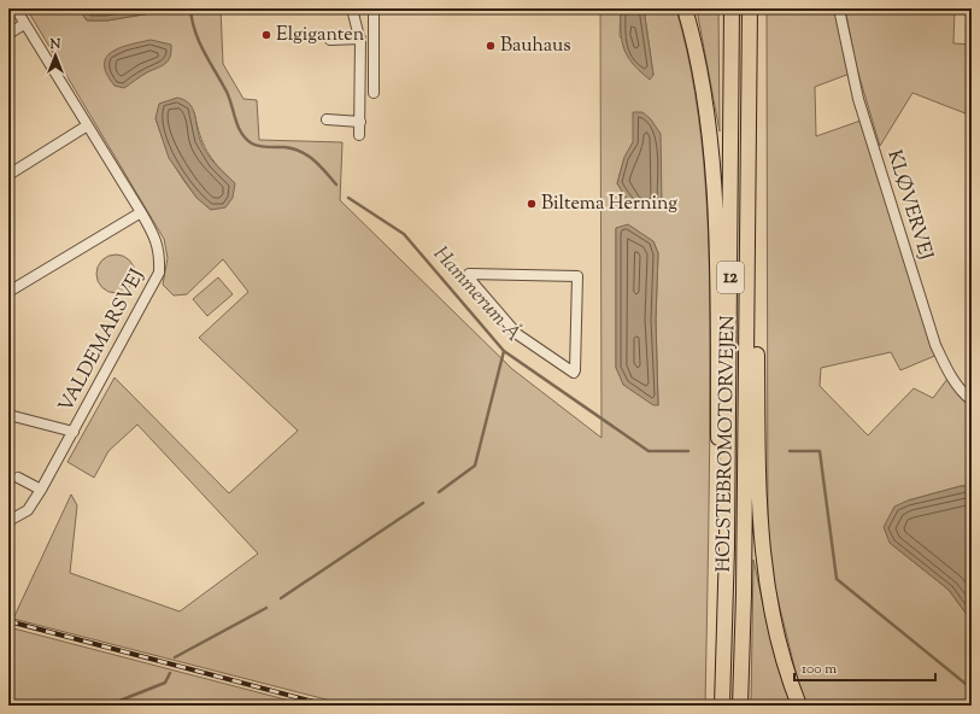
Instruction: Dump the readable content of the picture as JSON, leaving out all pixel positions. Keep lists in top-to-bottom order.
{
  "streets": {
    "highway": ["12", "HOLSTEBROMOTORVEJEN"],
    "street": ["KLØVERVEJ", "VALDEMARSVEJ"]
  },
  "water": ["Hammerum Å"],
  "places": ["Elgiganten", "Bauhaus", "Biltema Herning"],
  "scale_bar": "100 m",
  "north": "top"
}
